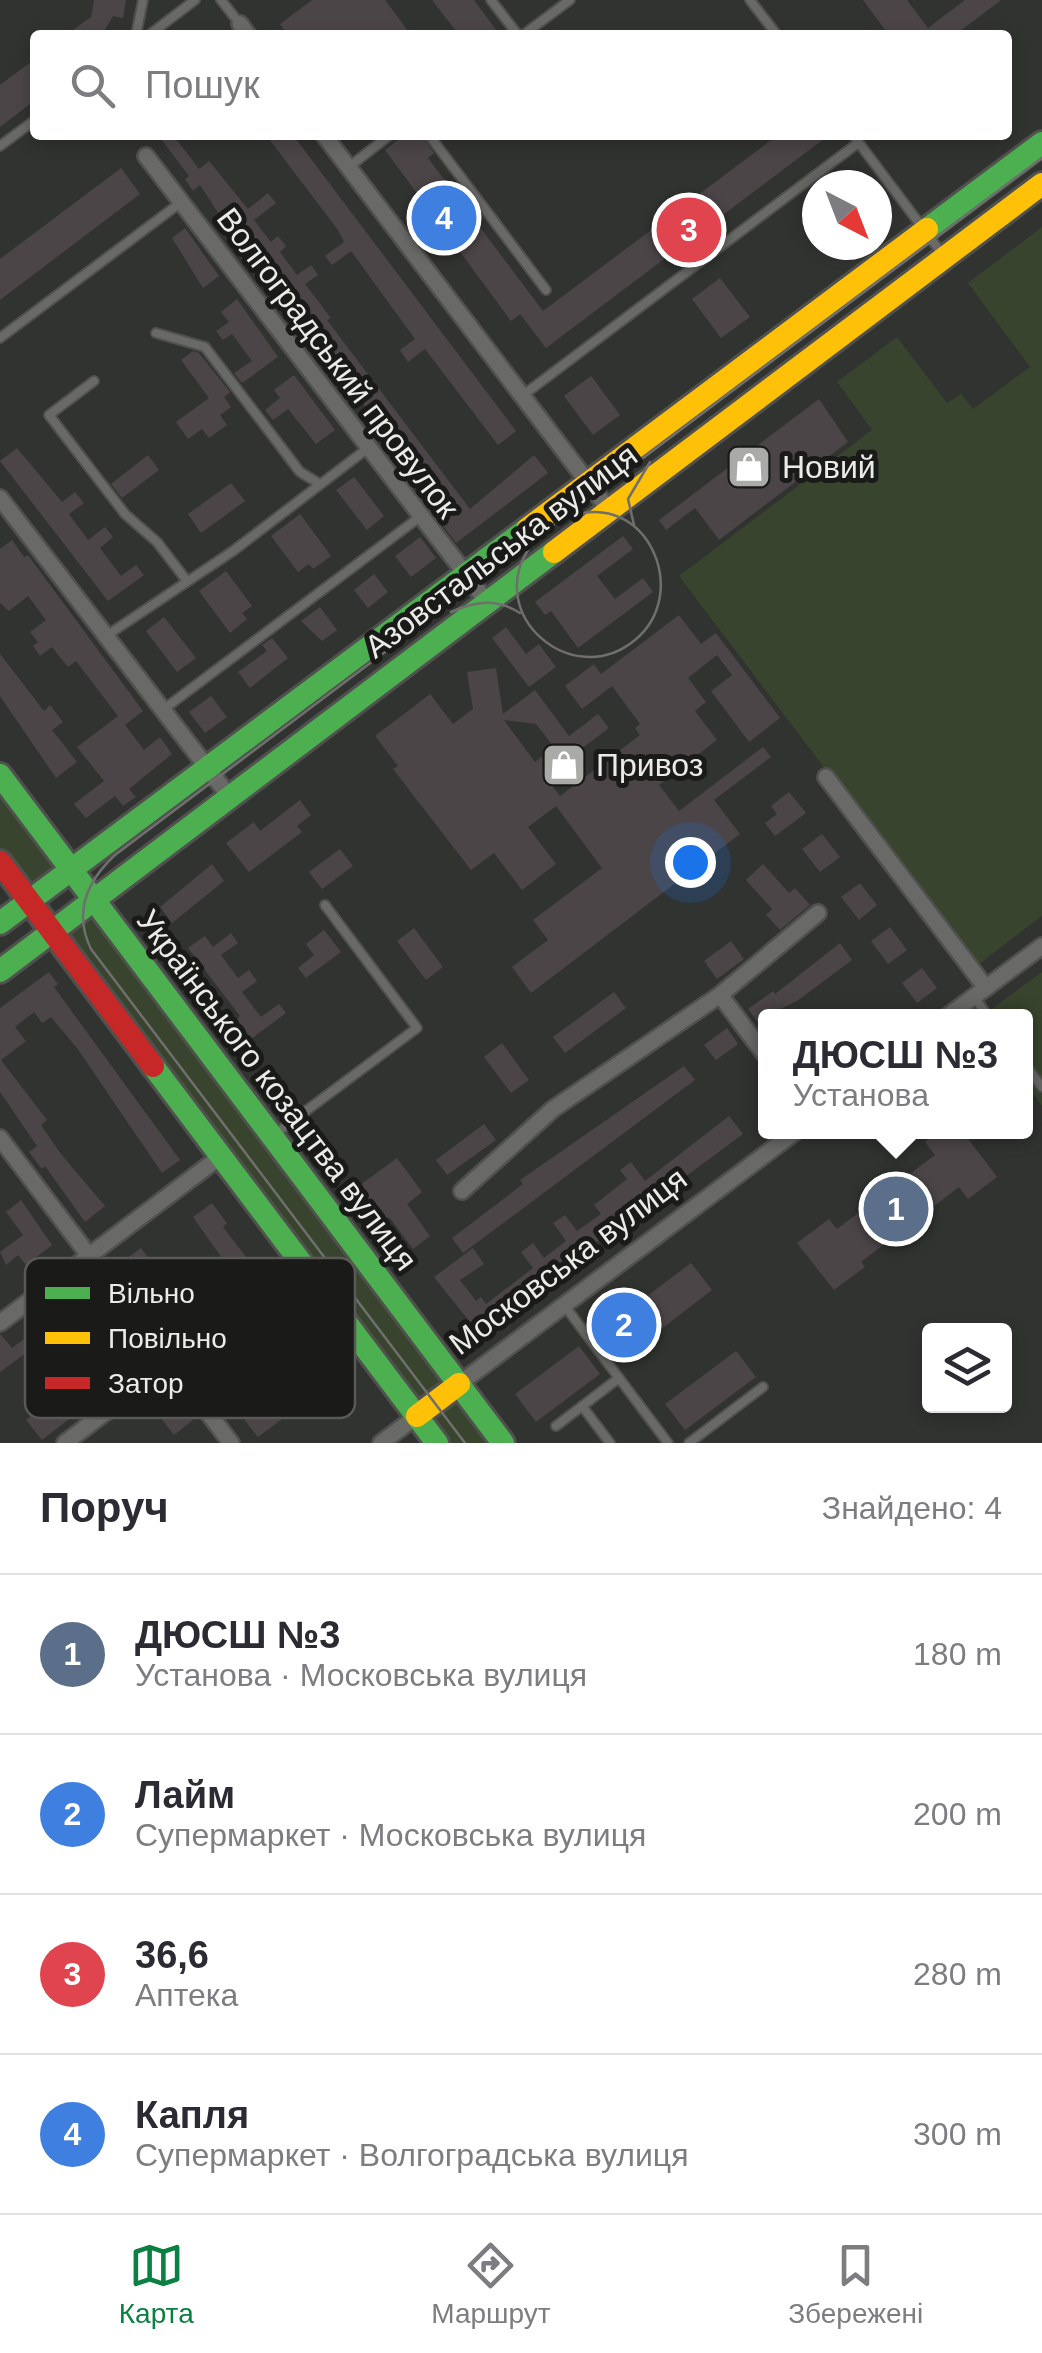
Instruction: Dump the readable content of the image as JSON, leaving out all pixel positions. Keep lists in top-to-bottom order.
{
  "streets": {
    "street": [
      "Волгоградський провулок",
      "Азовстальська вулиця",
      "Українського козацтва вулиця",
      "Московська вулиця"
    ]
  },
  "crossings": [
    ["Волгоградський провулок", "Азовстальська вулиця"],
    ["Азовстальська вулиця", "Українського козацтва вулиця"],
    ["Українського козацтва вулиця", "Московська вулиця"]
  ],
  "places": {
    "shop": ["Новий", "Привоз"]
  },
  "legend": ["Вільно", "Повільно", "Затор"],
  "north": "bottom right",
  "page": {
    "search": "Пошук",
    "pins": [
      "4",
      "3",
      "1",
      "2"
    ],
    "popup": ["ДЮСШ №3", "Установа"],
    "heading": ["Поруч", "Знайдено: 4"],
    "list": [
      {
        "mark": "1",
        "name": "ДЮСШ №3",
        "note": "Установа · Московська вулиця",
        "value": "180 m"
      },
      {
        "mark": "2",
        "name": "Лайм",
        "note": "Супермаркет · Московська вулиця",
        "value": "200 m"
      },
      {
        "mark": "3",
        "name": "36,6",
        "note": "Аптека",
        "value": "280 m"
      },
      {
        "mark": "4",
        "name": "Капля",
        "note": "Супермаркет · Волгоградська вулиця",
        "value": "300 m"
      }
    ],
    "nav": ["Карта", "Маршрут", "Збережені"]
  }
}
